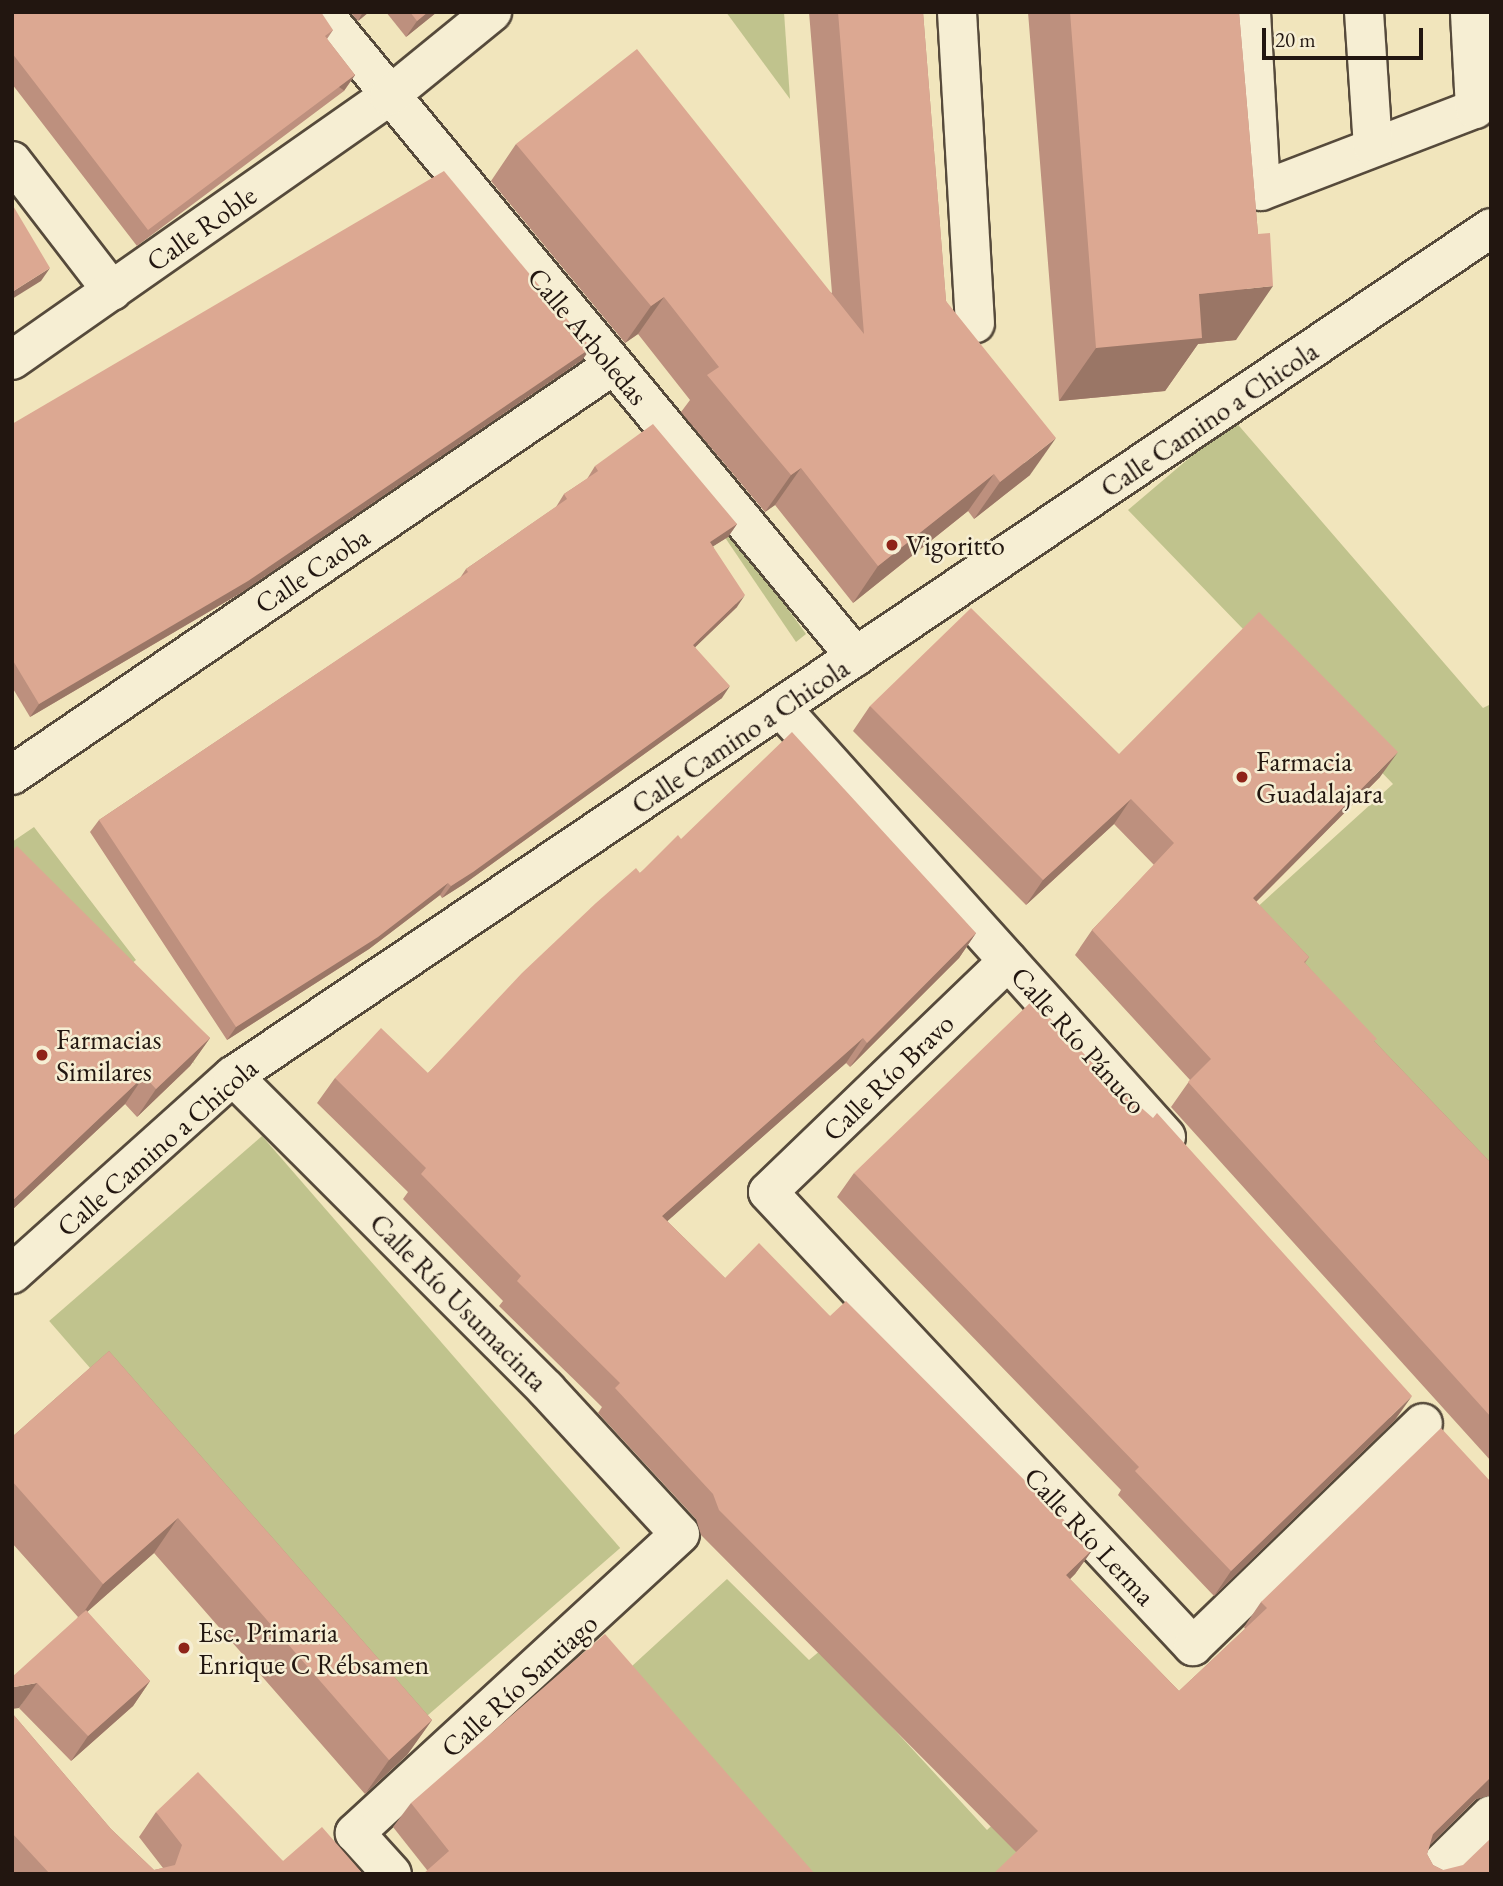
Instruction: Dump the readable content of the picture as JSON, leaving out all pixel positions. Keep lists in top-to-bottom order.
{
  "streets": {
    "street": [
      "Calle Roble",
      "Calle Arboledas",
      "Calle Camino a Chicola",
      "Calle Caoba",
      "Calle Río Pánuco",
      "Calle Río Bravo",
      "Calle Río Usumacinta",
      "Calle Río Lerma",
      "Calle Río Santiago"
    ]
  },
  "crossings": [
    ["Calle Roble", "Calle Arboledas"],
    ["Calle Arboledas", "Calle Camino a Chicola"],
    ["Calle Arboledas", "Calle Caoba"],
    ["Calle Camino a Chicola", "Calle Río Pánuco"],
    ["Calle Camino a Chicola", "Calle Río Usumacinta"],
    ["Calle Río Pánuco", "Calle Río Bravo"],
    ["Calle Río Bravo", "Calle Río Lerma"],
    ["Calle Río Usumacinta", "Calle Río Santiago"]
  ],
  "places": [
    "Vigoritto",
    "Farmacia Guadalajara",
    "Farmacias Similares",
    "Esc. Primaria Enrique C Rébsamen"
  ],
  "scale_bar": "20 m"
}
